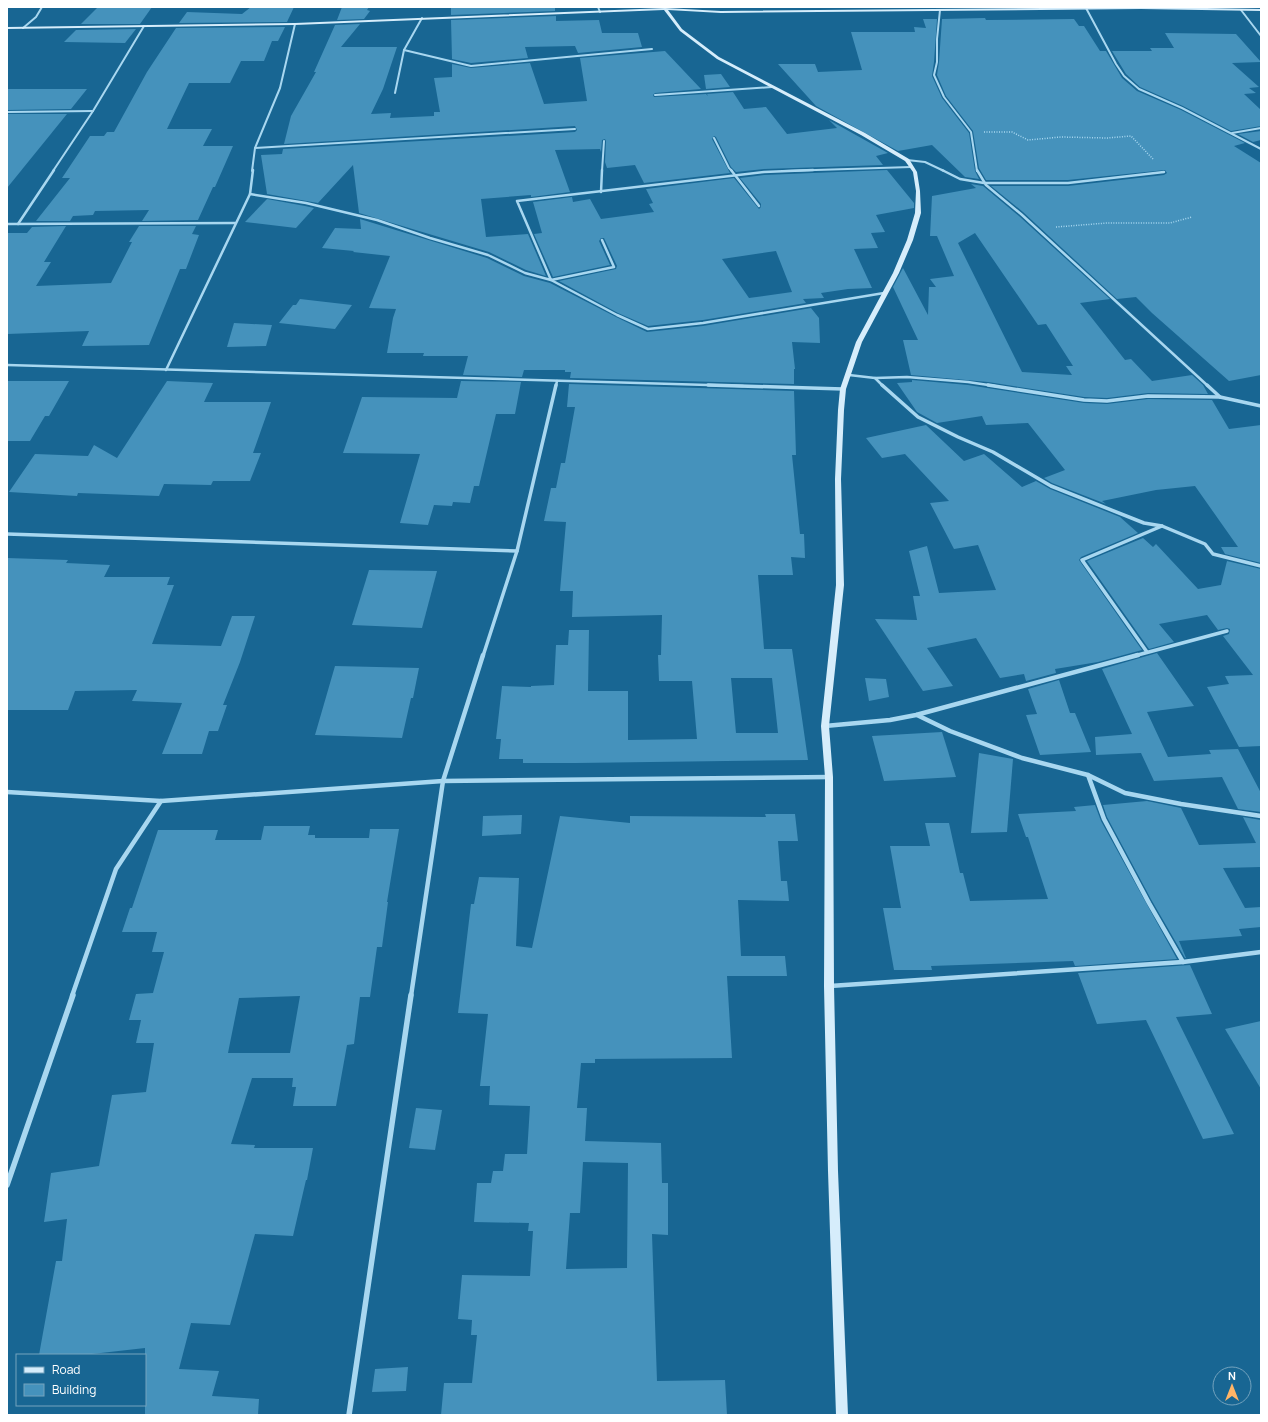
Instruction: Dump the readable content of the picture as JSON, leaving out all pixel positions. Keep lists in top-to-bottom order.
{
  "legend": ["Road", "Building"],
  "north": "top"
}
